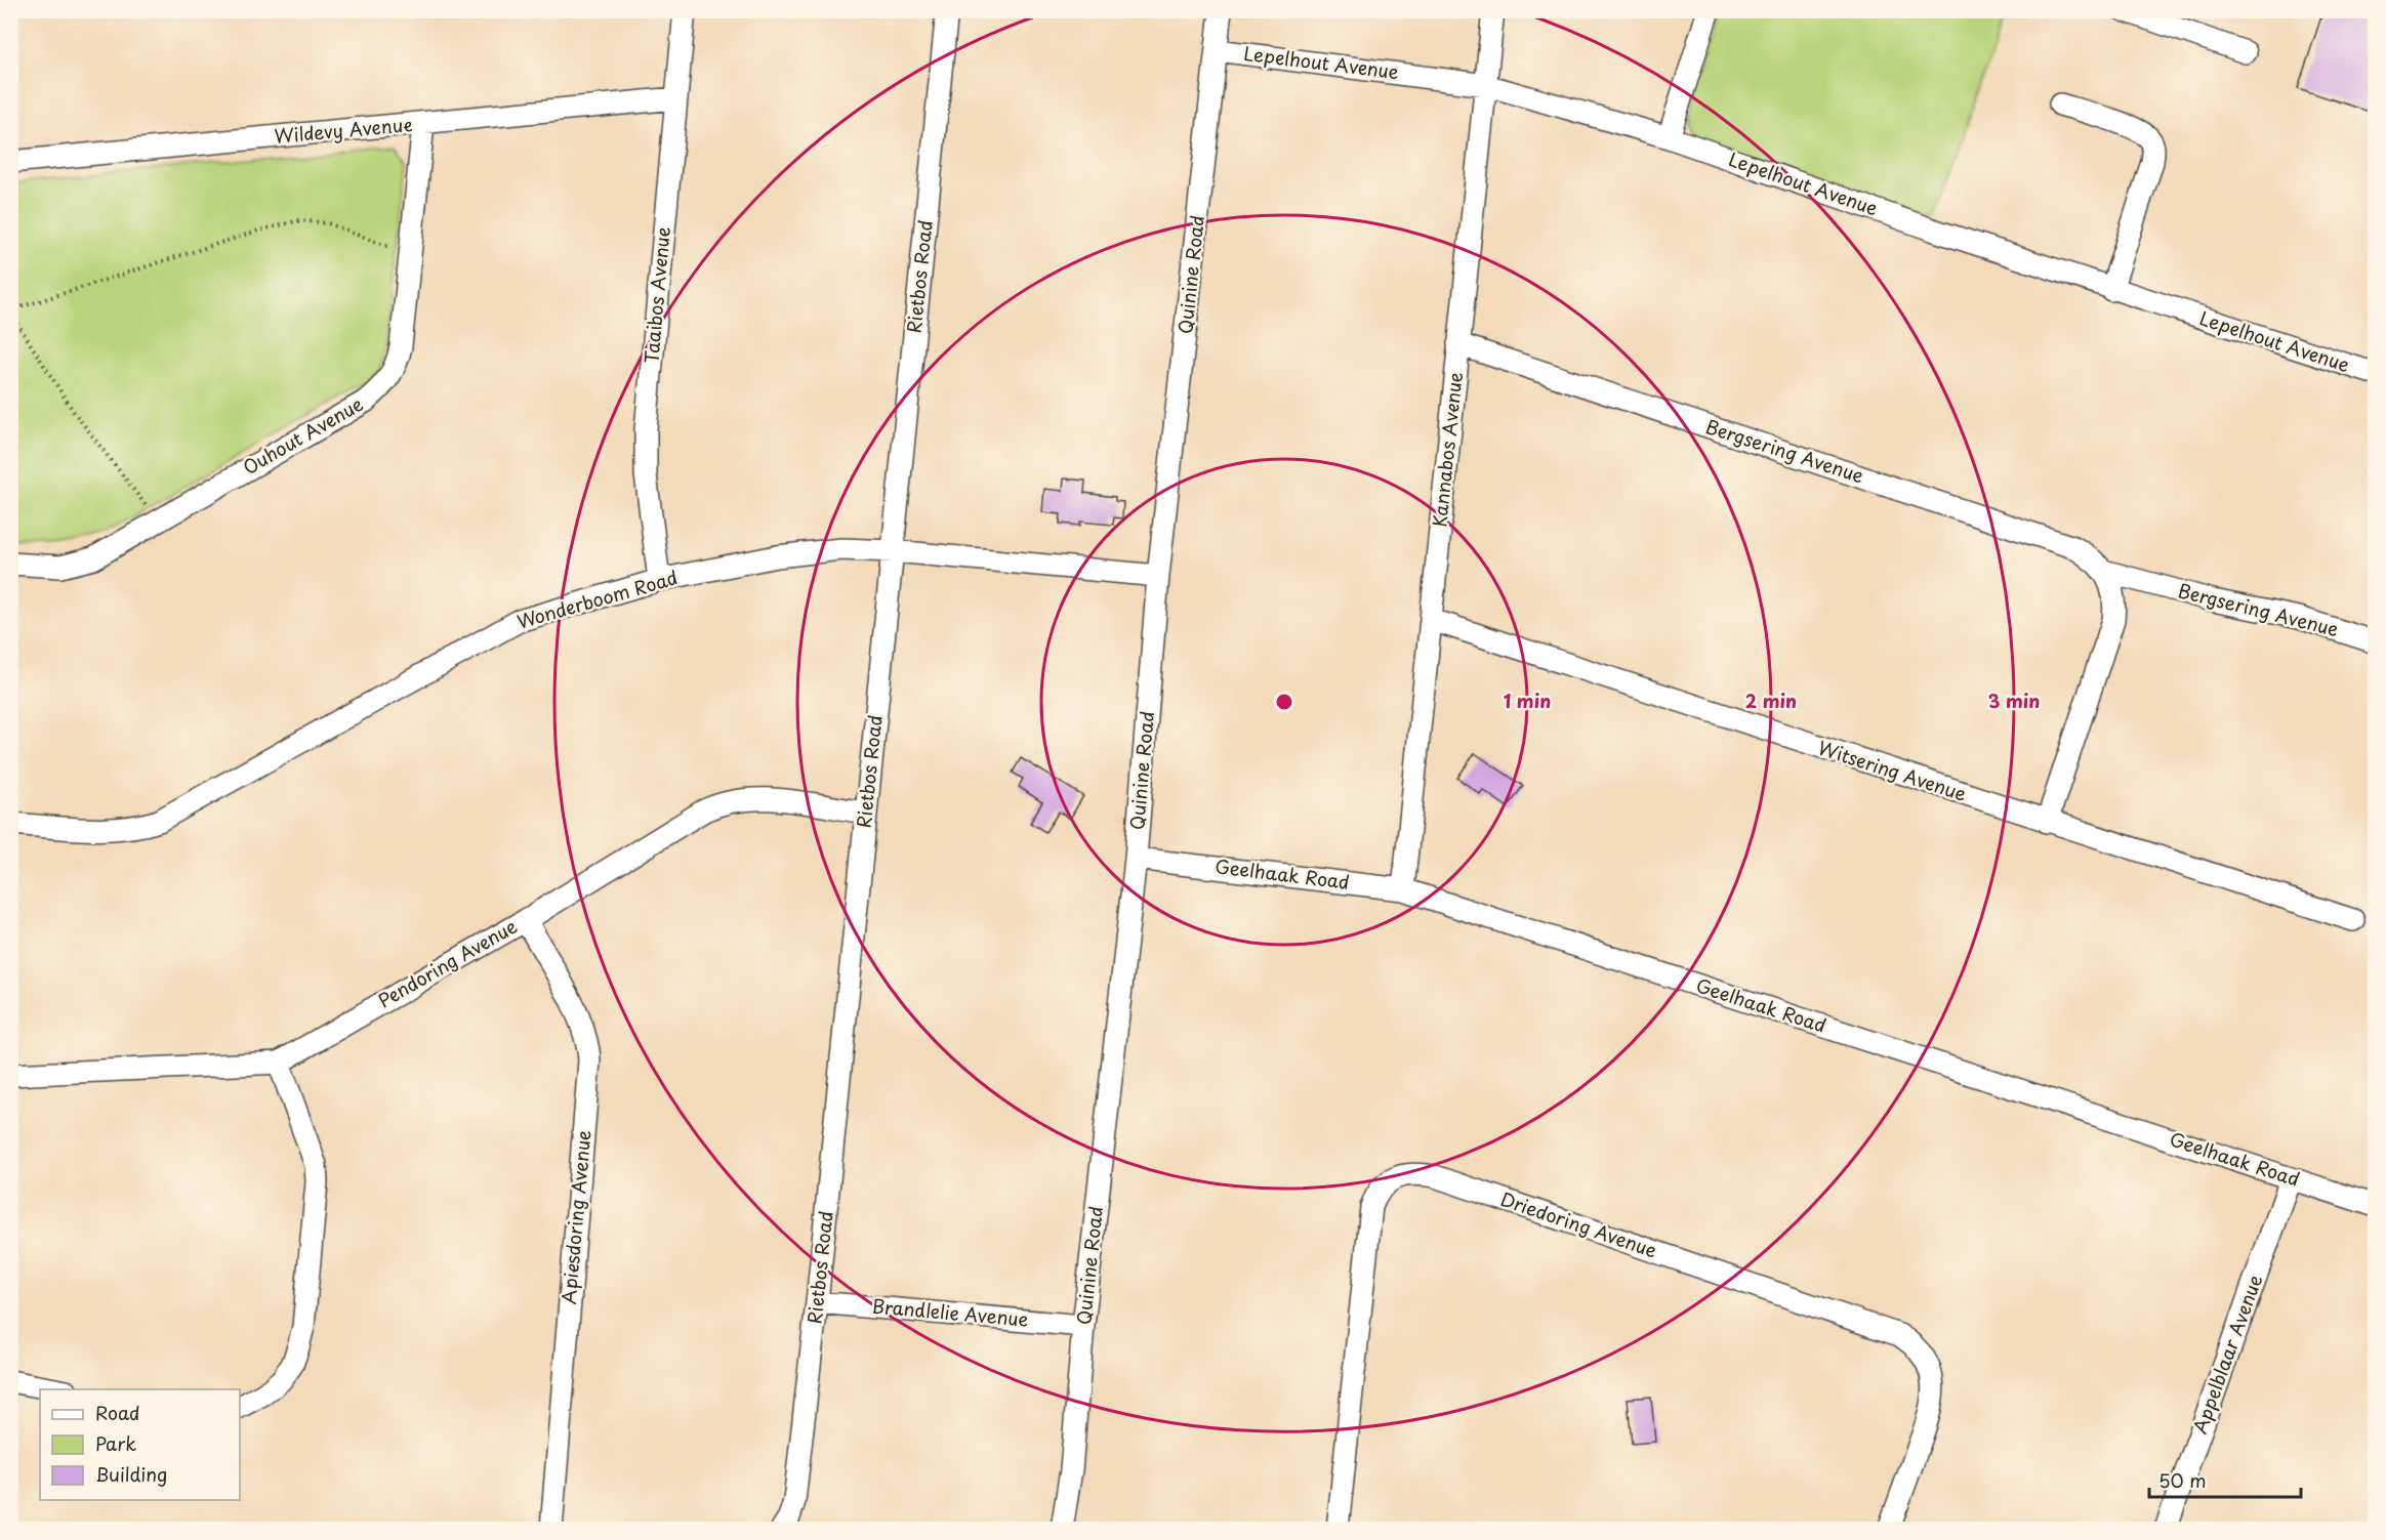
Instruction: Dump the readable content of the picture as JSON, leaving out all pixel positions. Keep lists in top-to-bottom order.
{
  "streets": {
    "street": [
      "Lepelhout Avenue",
      "Wildevy Avenue",
      "Quinine Road",
      "Rietbos Road",
      "Taaibos Avenue",
      "Ouhout Avenue",
      "Kannabos Avenue",
      "Bergsering Avenue",
      "Wonderboom Road",
      "Witsering Avenue",
      "Geelhaak Road",
      "Pendoring Avenue",
      "Apiesdoring Avenue",
      "Driedoring Avenue",
      "Brandlelie Avenue",
      "Appelblaar Avenue"
    ]
  },
  "crossings": [
    ["Lepelhout Avenue", "Quinine Road"],
    ["Lepelhout Avenue", "Kannabos Avenue"],
    ["Wildevy Avenue", "Taaibos Avenue"],
    ["Wildevy Avenue", "Ouhout Avenue"],
    ["Quinine Road", "Wonderboom Road"],
    ["Quinine Road", "Geelhaak Road"],
    ["Quinine Road", "Brandlelie Avenue"],
    ["Rietbos Road", "Wonderboom Road"],
    ["Rietbos Road", "Pendoring Avenue"],
    ["Rietbos Road", "Brandlelie Avenue"],
    ["Taaibos Avenue", "Wonderboom Road"],
    ["Kannabos Avenue", "Bergsering Avenue"],
    ["Kannabos Avenue", "Witsering Avenue"],
    ["Kannabos Avenue", "Geelhaak Road"],
    ["Bergsering Avenue", "Witsering Avenue"],
    ["Geelhaak Road", "Appelblaar Avenue"],
    ["Pendoring Avenue", "Apiesdoring Avenue"]
  ],
  "legend": ["Road", "Park", "Building"],
  "scale_bar": "50 m",
  "rings": ["1 min", "2 min", "3 min"]
}
